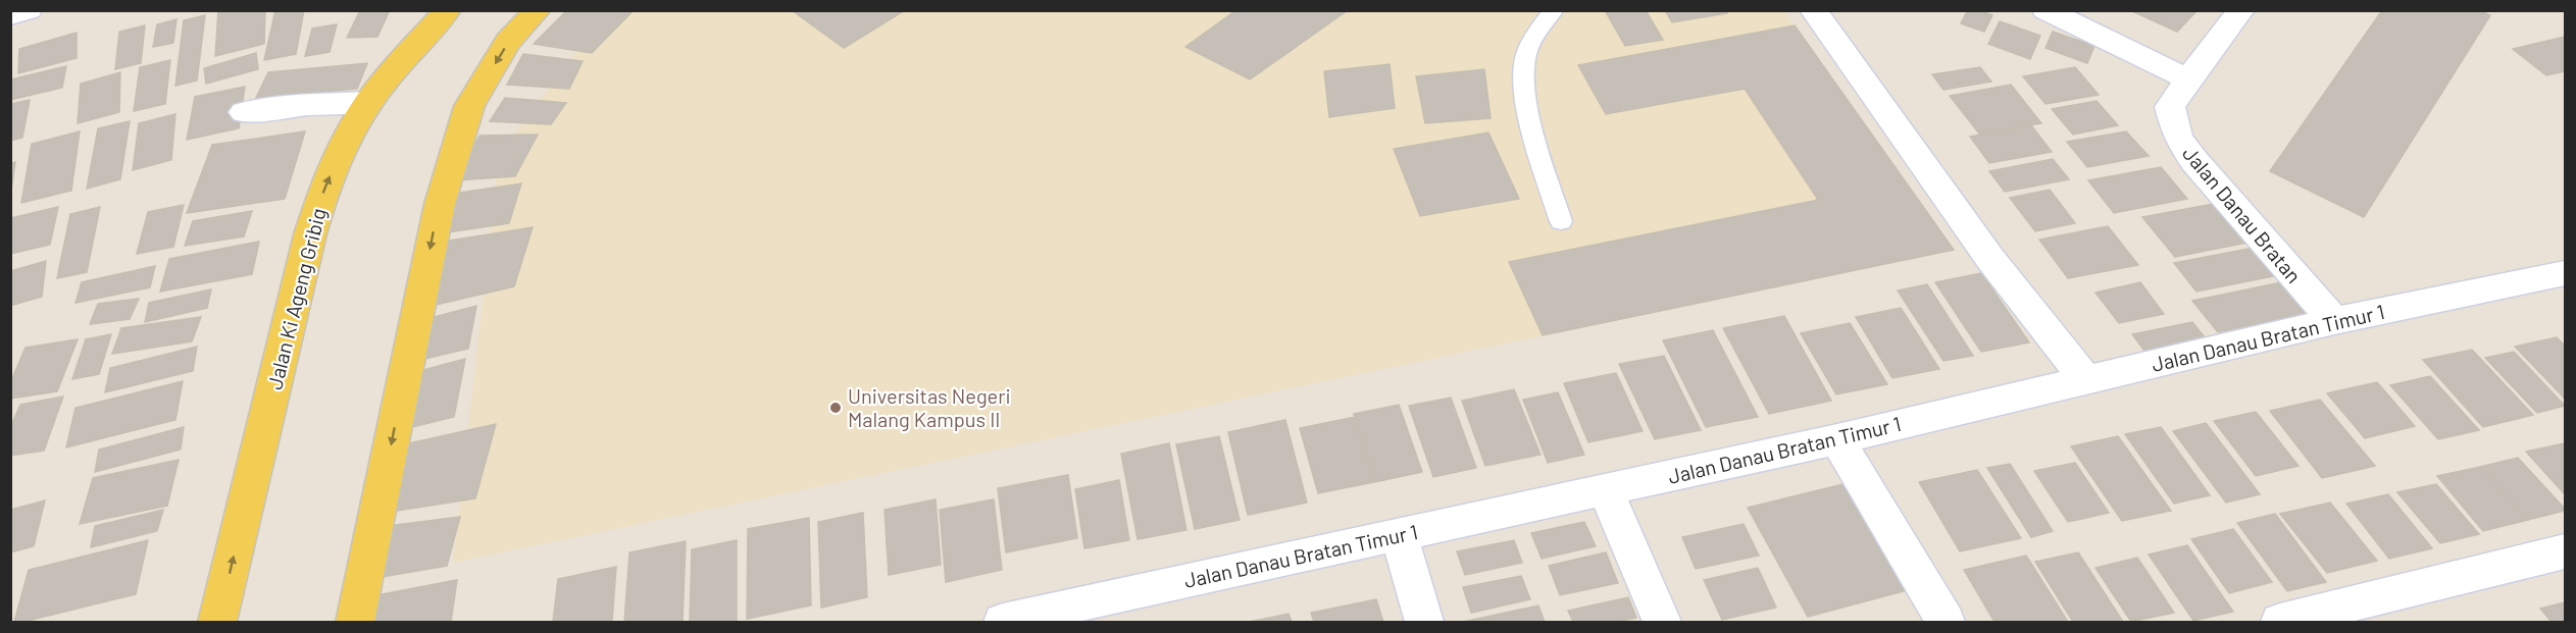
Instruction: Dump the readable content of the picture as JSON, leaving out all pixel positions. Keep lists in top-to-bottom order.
{
  "streets": {
    "main road": ["Jalan Ki Ageng Gribig"],
    "street": ["Jalan Danau Bratan", "Jalan Danau Bratan Timur 1"]
  },
  "crossings": [
    ["Jalan Danau Bratan", "Jalan Danau Bratan Timur 1"]
  ],
  "places": ["Universitas Negeri Malang Kampus II"]
}
